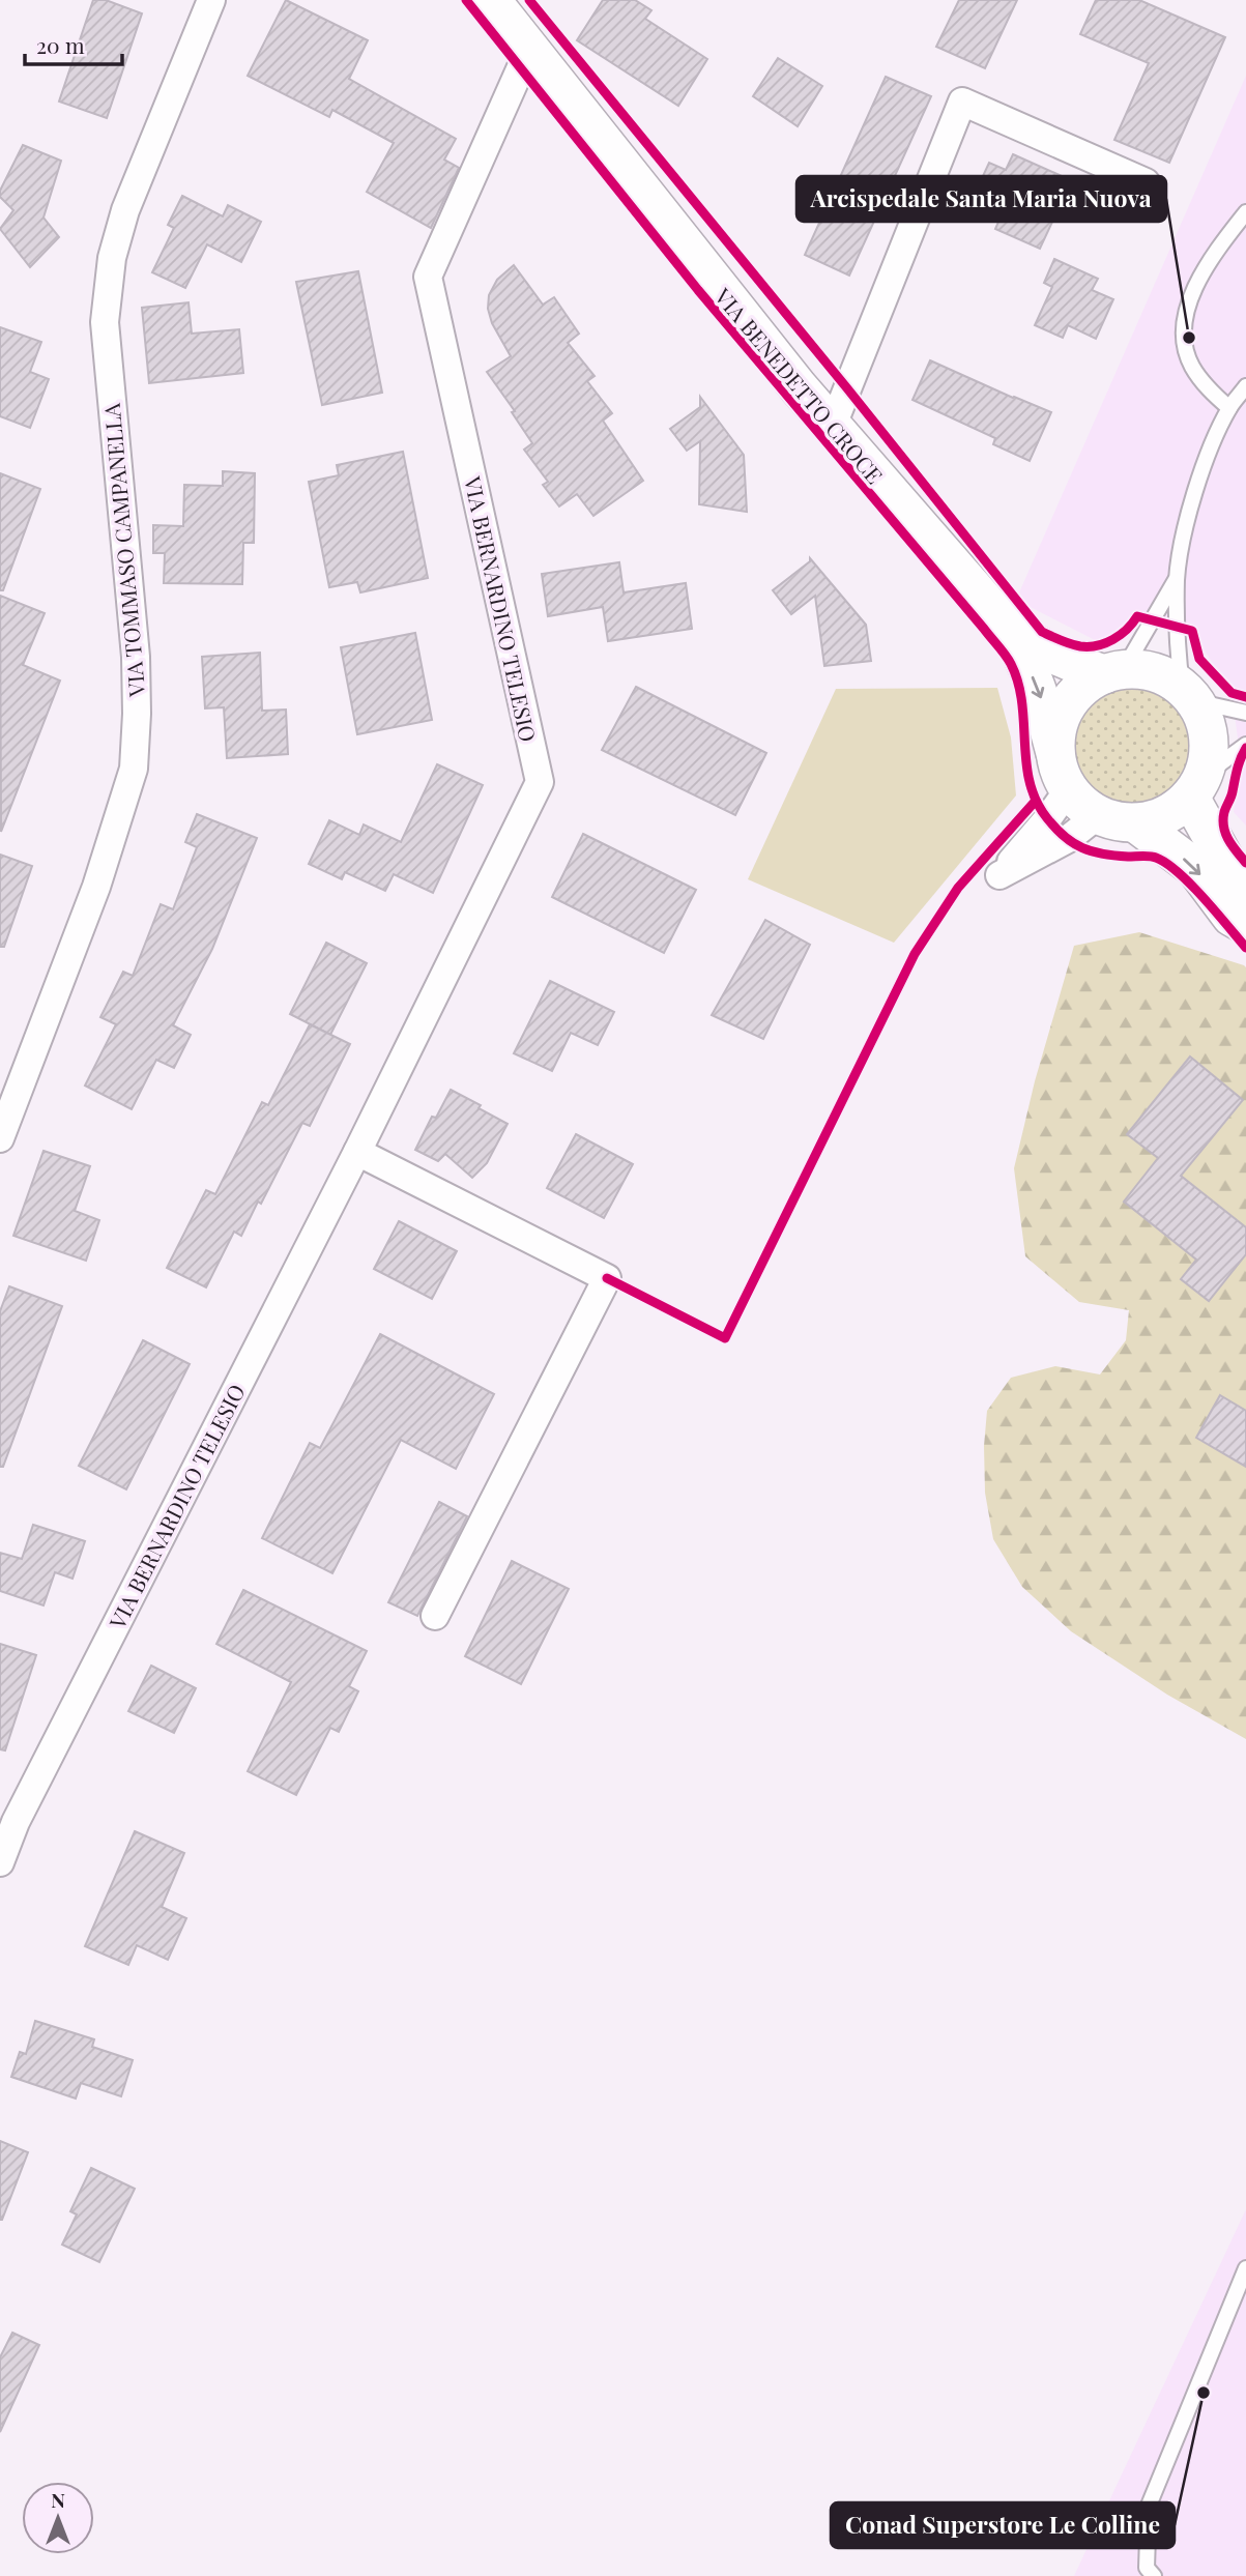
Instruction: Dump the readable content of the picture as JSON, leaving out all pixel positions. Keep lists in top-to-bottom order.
{
  "streets": {
    "street": ["VIA BENEDETTO CROCE", "VIA TOMMASO CAMPANELLA", "VIA BERNARDINO TELESIO"]
  },
  "crossings": [
    ["VIA BENEDETTO CROCE", "VIA BERNARDINO TELESIO"]
  ],
  "places": ["Arcispedale Santa Maria Nuova", "Conad Superstore Le Colline"],
  "scale_bar": "20 m",
  "north": "top"
}
